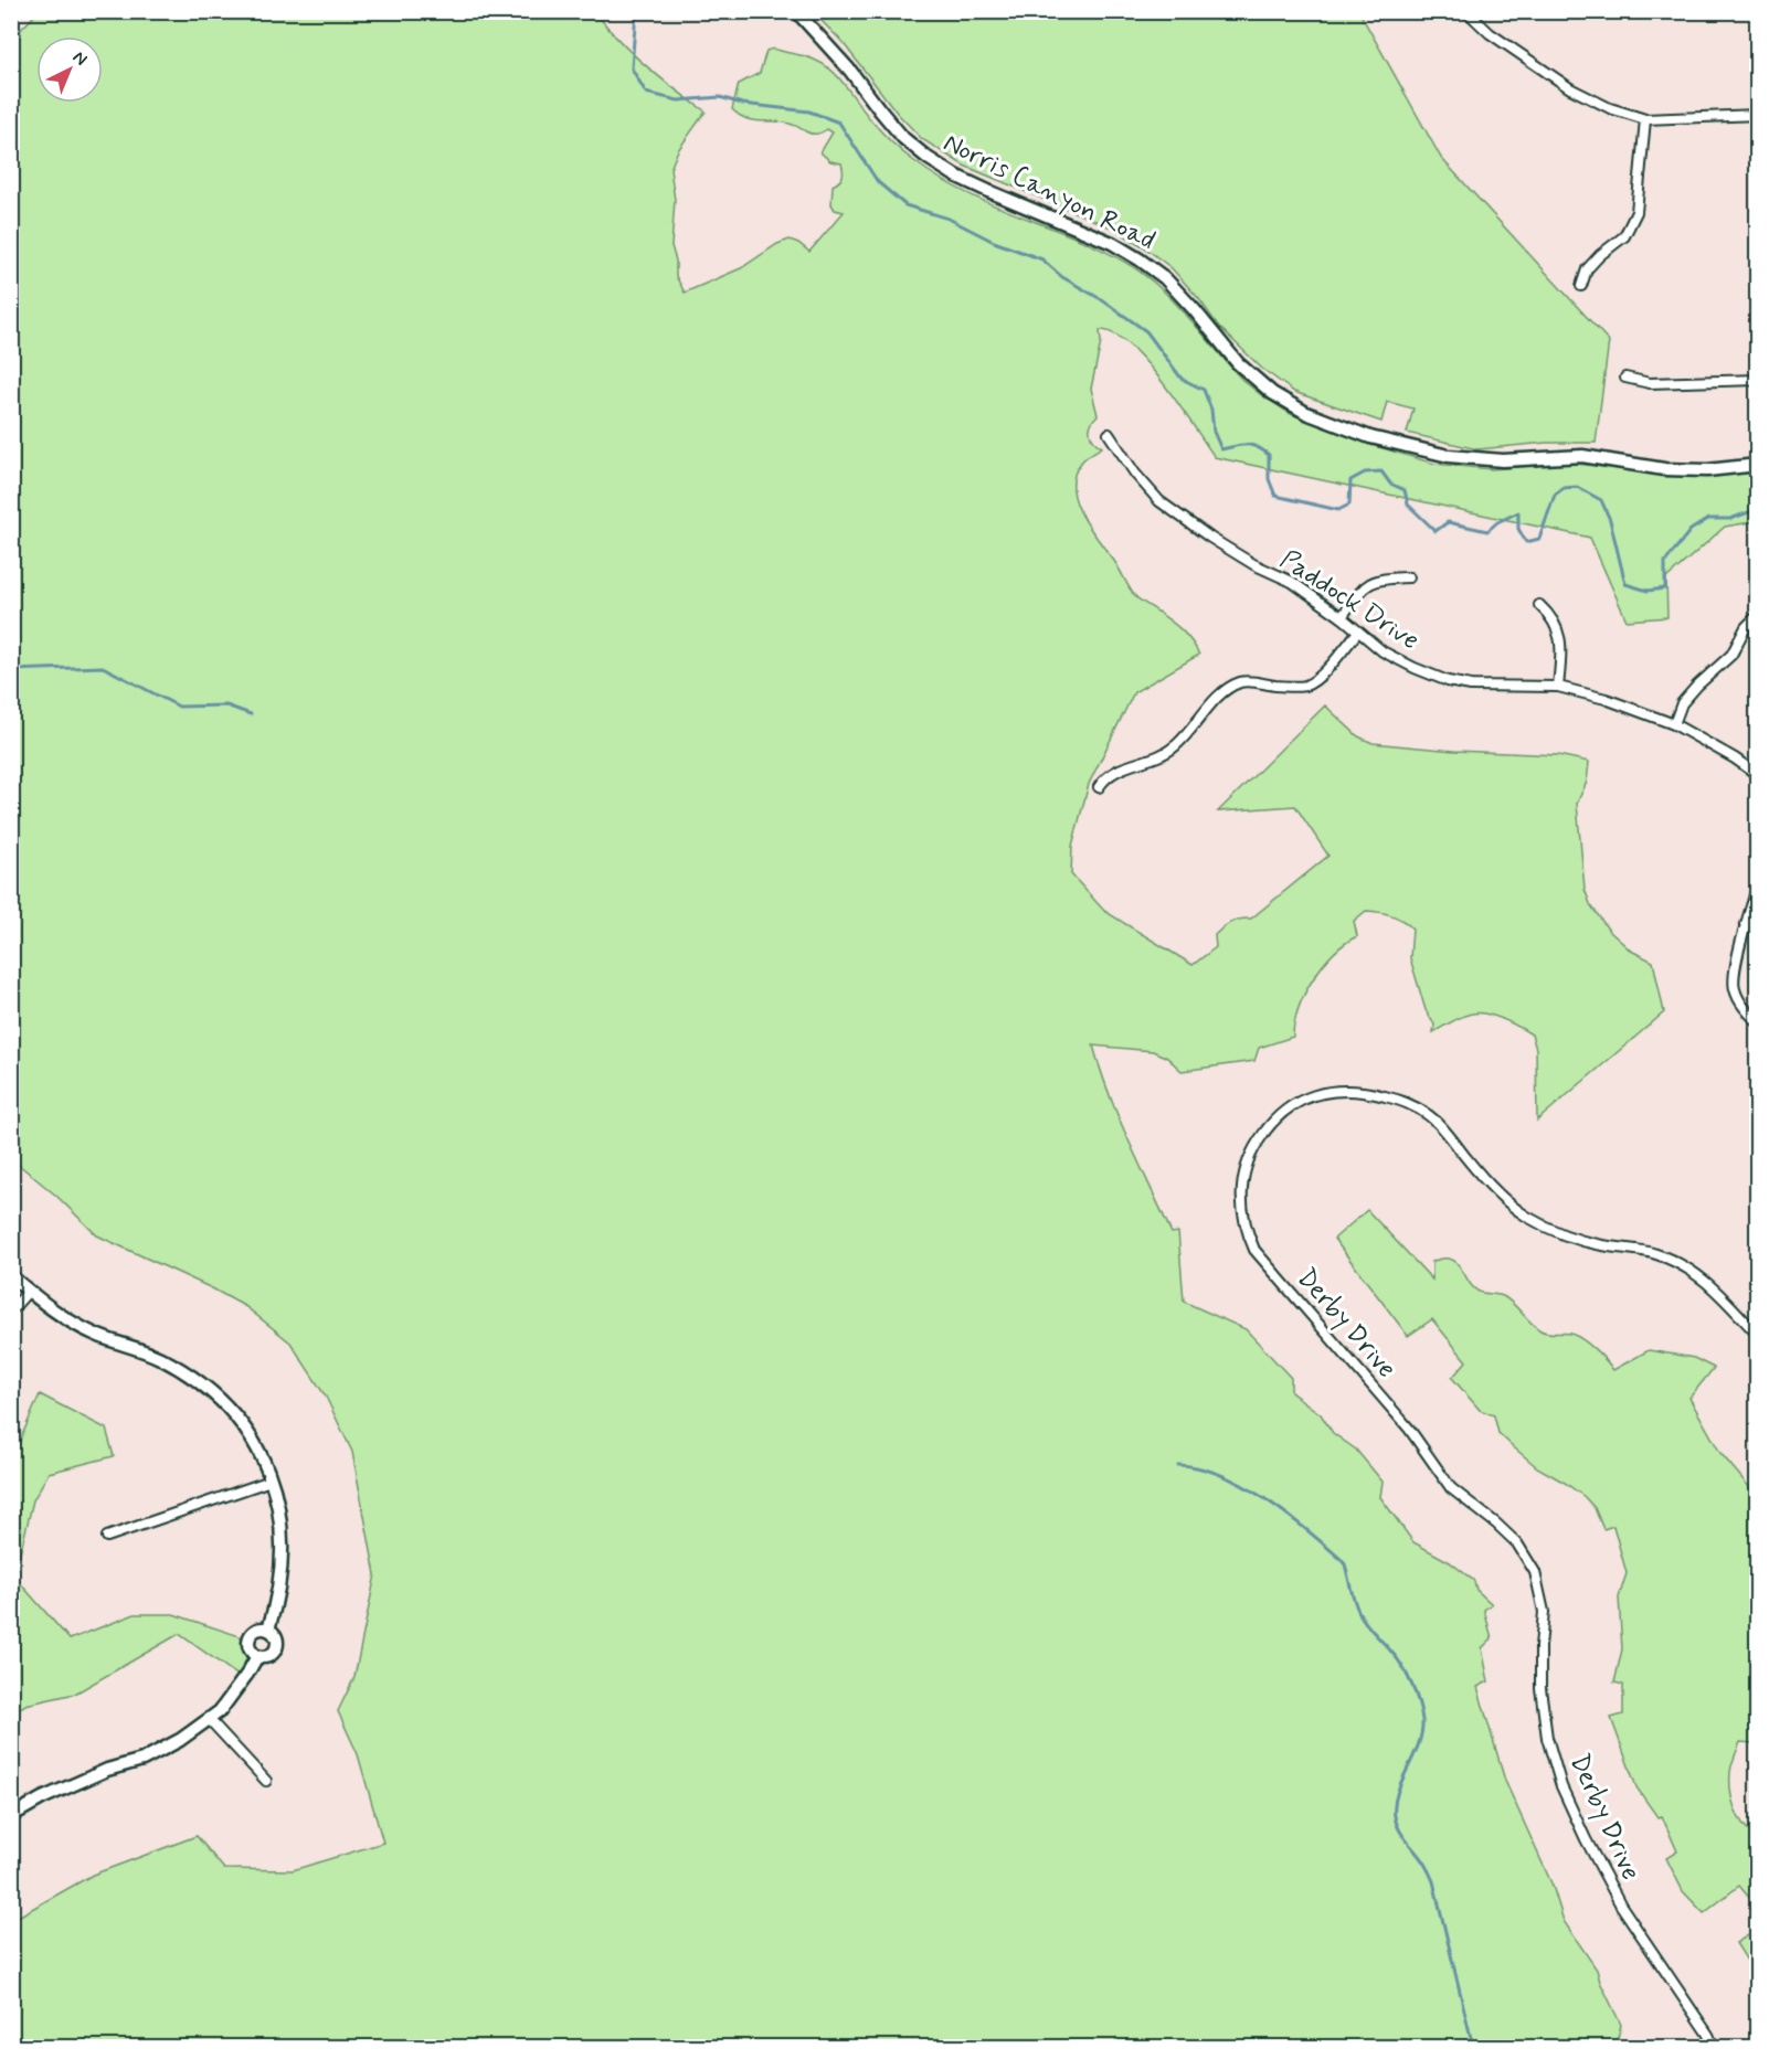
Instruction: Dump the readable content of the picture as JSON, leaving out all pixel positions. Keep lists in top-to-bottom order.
{
  "streets": {
    "street": ["Norris Canyon Road", "Paddock Drive", "Derby Drive"]
  },
  "north": "top right"
}
